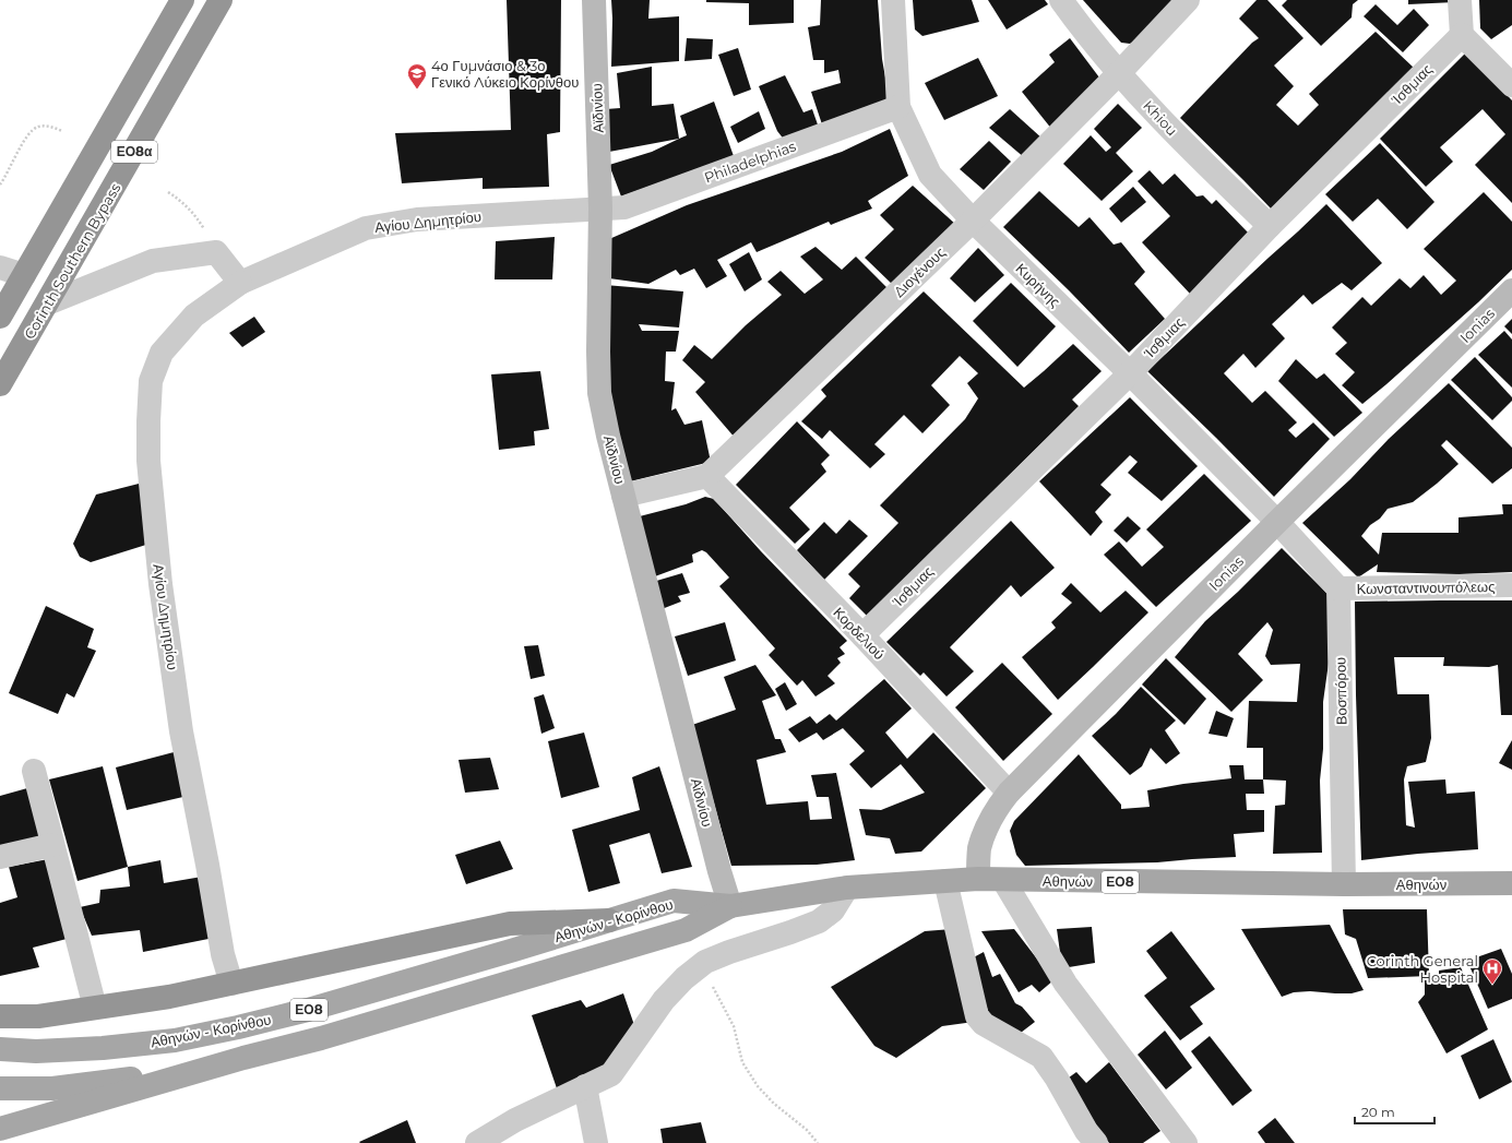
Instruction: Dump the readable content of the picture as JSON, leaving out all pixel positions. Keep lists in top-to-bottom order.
{
  "streets": {
    "highway": ["ΕΟ8α", "Corinth Southern Bypass"],
    "main road": ["Αθηνών", "ΕΟ8", "Αθηνών - Κορίνθου"],
    "street": [
      "Ίσθμιας",
      "Αϊδινίου",
      "Khiou",
      "Philadelphias",
      "Αγίου Δημητρίου",
      "Διογένους",
      "Κυρήνης",
      "Ionias",
      "Κωνσταντινουπόλεως",
      "Κορδελιού",
      "Βοσπόρου"
    ]
  },
  "crossings": [
    ["Ίσθμιας", "Khiou"],
    ["Ίσθμιας", "Κυρήνης"],
    ["Ίσθμιας", "Κορδελιού"],
    ["Αϊδινίου", "Philadelphias"],
    ["Αϊδινίου", "Αγίου Δημητρίου"],
    ["Αϊδινίου", "Αθηνών"],
    ["Αϊδινίου", "Αθηνών - Κορίνθου"],
    ["Khiou", "Διογένους"],
    ["Philadelphias", "Αγίου Δημητρίου"],
    ["Philadelphias", "Κυρήνης"],
    ["Διογένους", "Κυρήνης"],
    ["Διογένους", "Κορδελιού"],
    ["Κυρήνης", "Ionias"],
    ["Ionias", "Κορδελιού"],
    ["Ionias", "Αθηνών"],
    ["Κωνσταντινουπόλεως", "Βοσπόρου"],
    ["Βοσπόρου", "Αθηνών"],
    ["Αθηνών", "Αθηνών - Κορίνθου"],
    ["ΕΟ8", "Αθηνών - Κορίνθου"]
  ],
  "places": {
    "school or university": ["4ο Γυμνάσιο & 3ο Γενικό Λύκειο Κορίνθου"],
    "hospital": ["Corinth General Hospital"]
  },
  "scale_bar": "20 m"
}
